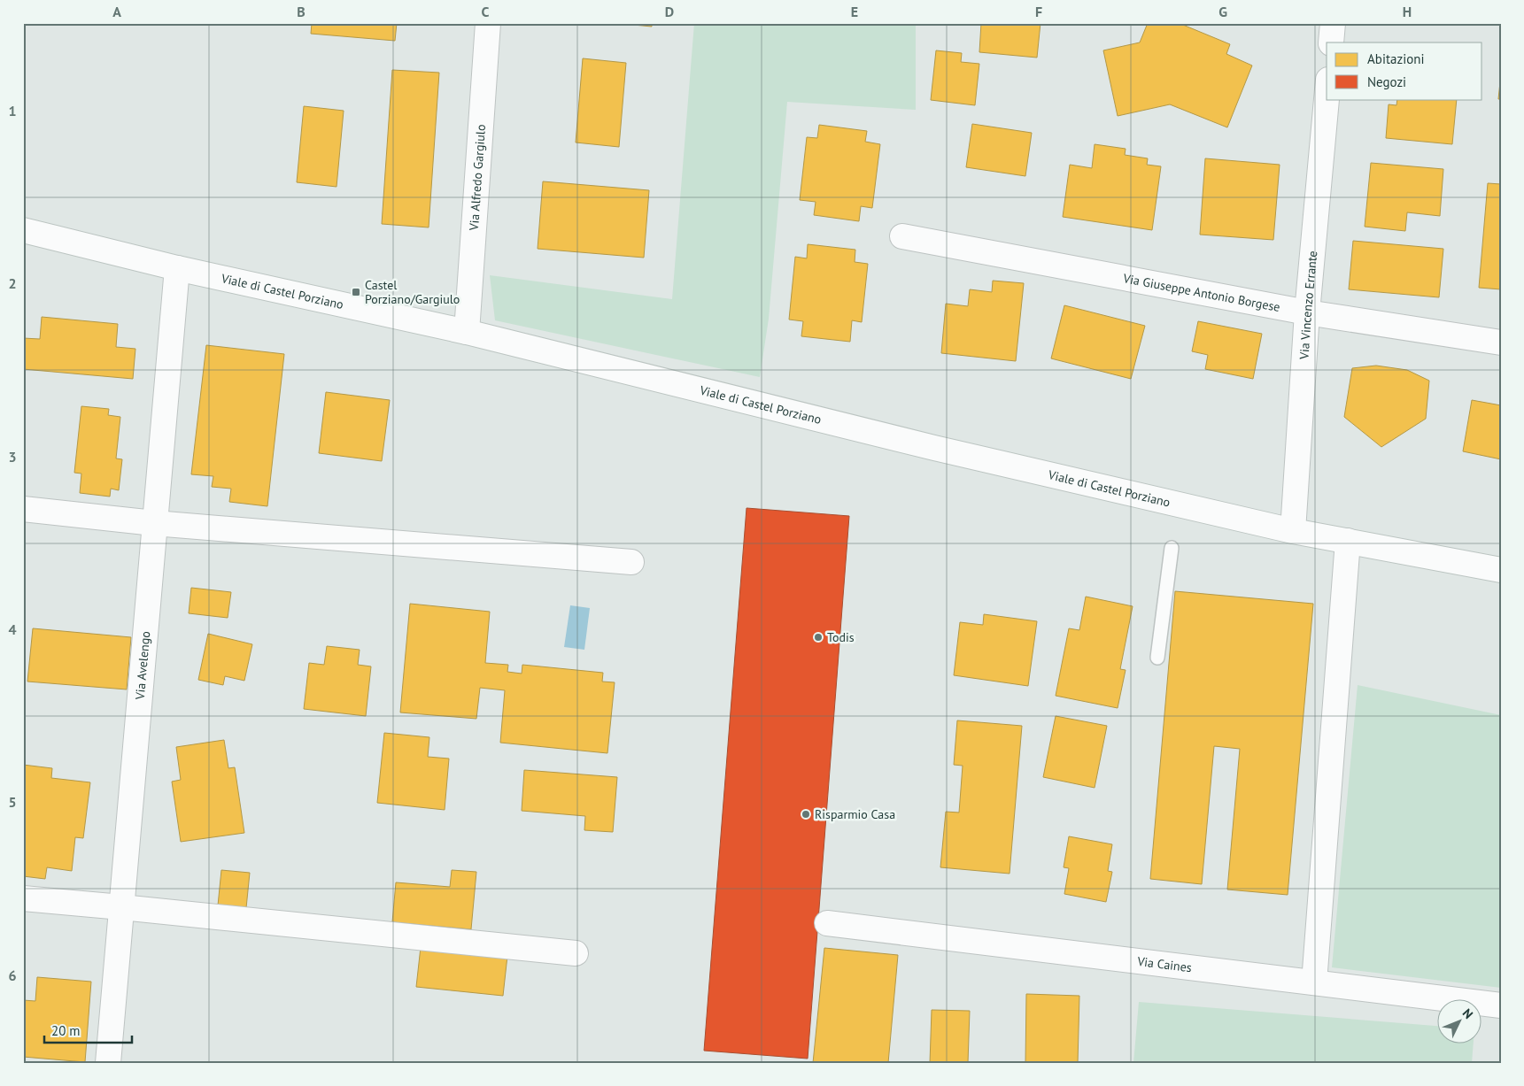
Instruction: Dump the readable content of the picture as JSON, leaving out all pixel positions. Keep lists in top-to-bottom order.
{
  "streets": {
    "street": [
      "Via Alfredo Gargiulo",
      "Viale di Castel Porziano",
      "Via Giuseppe Antonio Borgese",
      "Via Vincenzo Errante",
      "Via Avelengo",
      "Via Caines"
    ]
  },
  "crossings": [
    ["Via Alfredo Gargiulo", "Viale di Castel Porziano"],
    ["Viale di Castel Porziano", "Via Vincenzo Errante"],
    ["Viale di Castel Porziano", "Via Avelengo"],
    ["Via Giuseppe Antonio Borgese", "Via Vincenzo Errante"]
  ],
  "places": {
    "transit": ["Castel Porziano/Gargiulo"],
    "other": ["Todis", "Risparmio Casa"]
  },
  "legend": ["Abitazioni", "Negozi"],
  "scale_bar": "20 m",
  "north": "top right",
  "grid": {
    "columns": [
      "A",
      "B",
      "C",
      "D",
      "E",
      "F",
      "G",
      "H"
    ],
    "rows": [
      "1",
      "2",
      "3",
      "4",
      "5",
      "6"
    ]
  }
}
